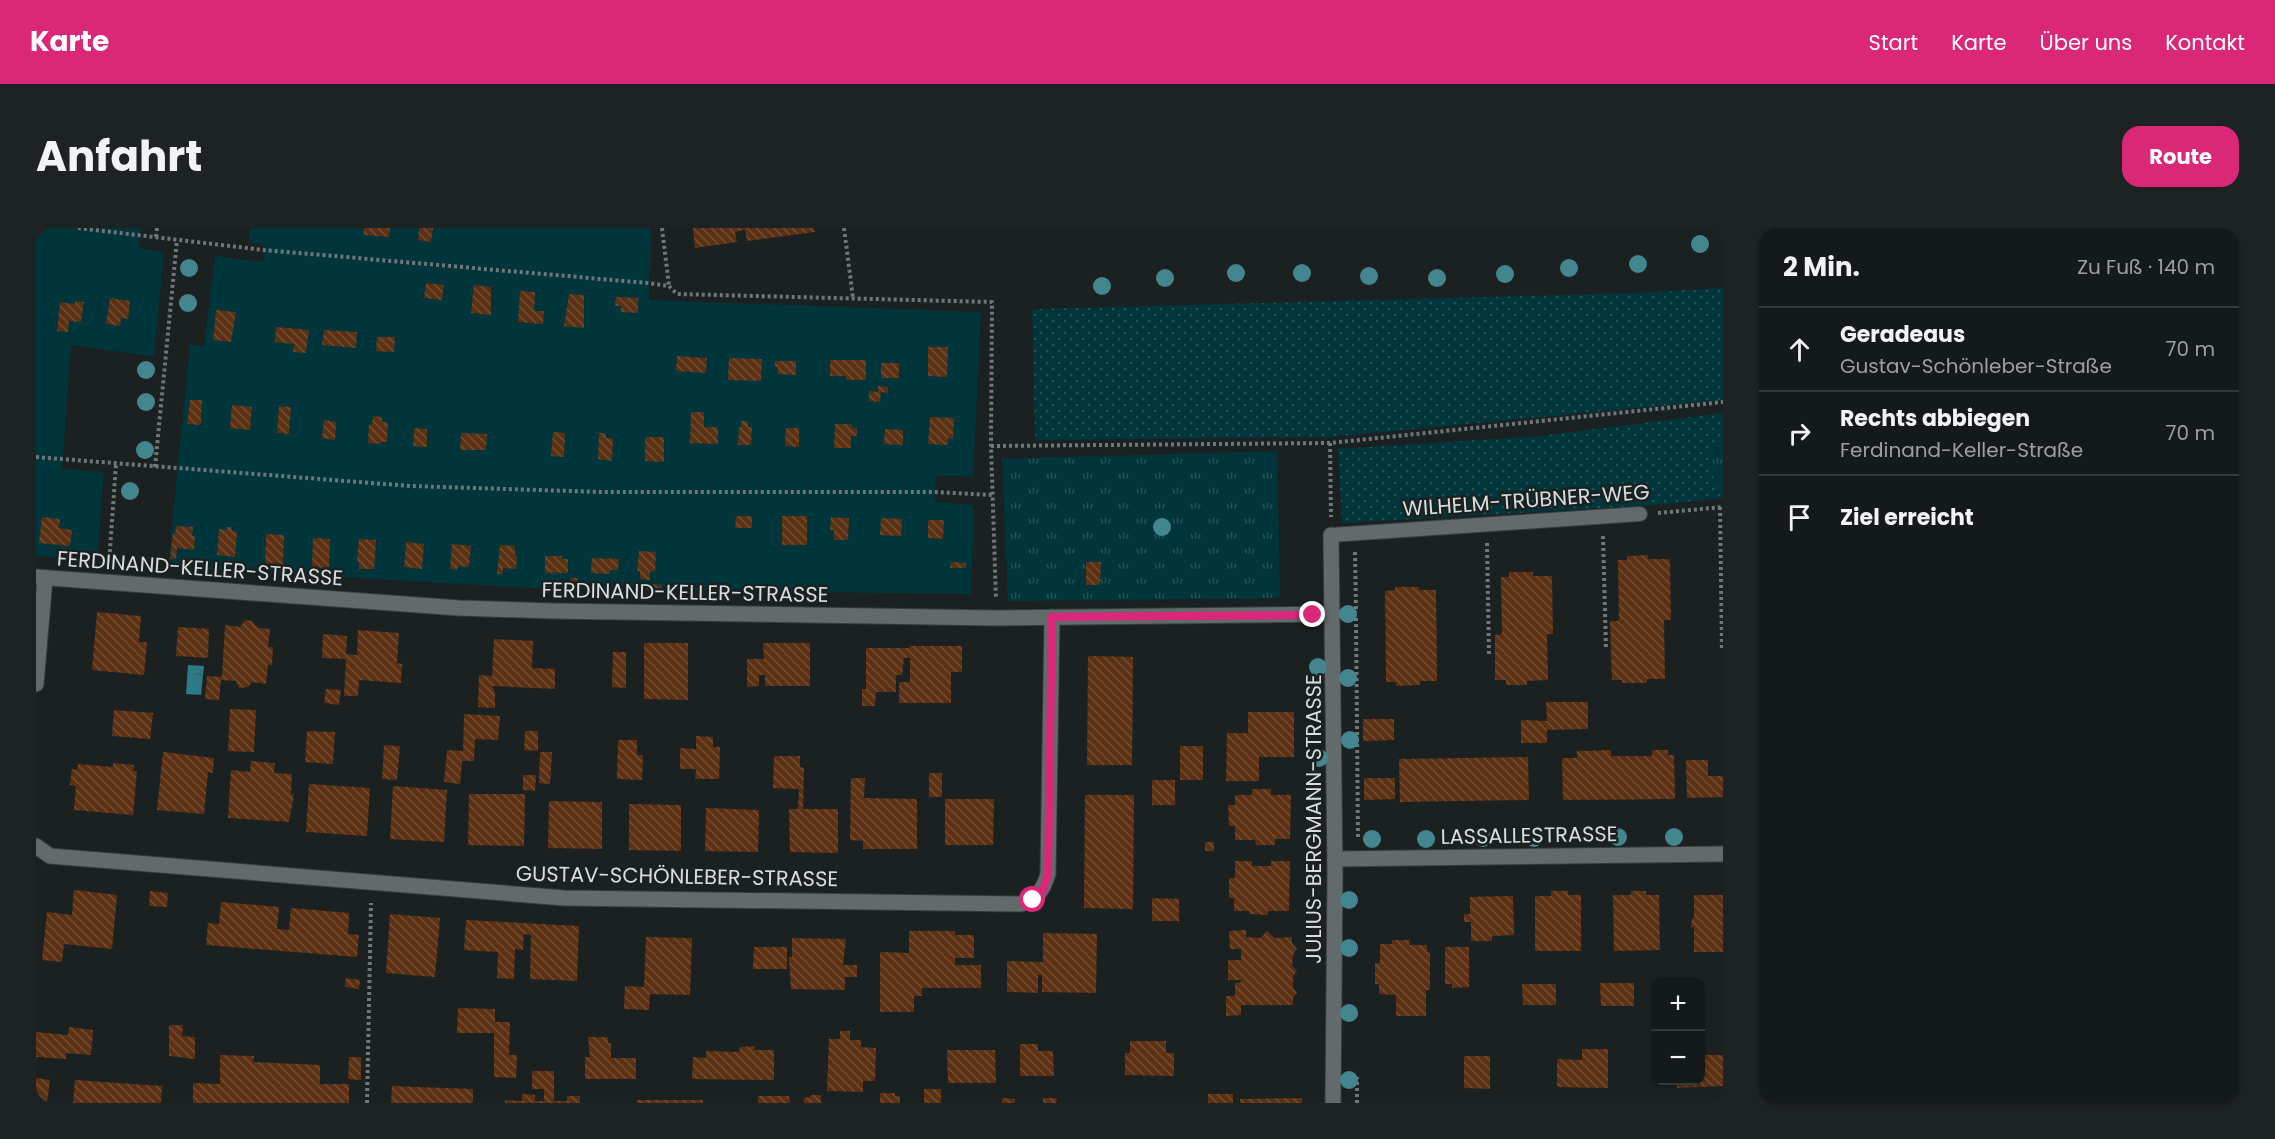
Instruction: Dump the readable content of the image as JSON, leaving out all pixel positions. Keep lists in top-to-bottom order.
{
  "streets": {
    "street": [
      "FERDINAND-KELLER-STRASSE",
      "JULIUS-BERGMANN-STRASSE",
      "LASSALLESTRASSE",
      "GUSTAV-SCHÖNLEBER-STRASSE"
    ],
    "lane": ["WILHELM-TRÜBNER-WEG"]
  },
  "crossings": [
    ["WILHELM-TRÜBNER-WEG", "JULIUS-BERGMANN-STRASSE"],
    ["FERDINAND-KELLER-STRASSE", "JULIUS-BERGMANN-STRASSE"],
    ["FERDINAND-KELLER-STRASSE", "GUSTAV-SCHÖNLEBER-STRASSE"],
    ["JULIUS-BERGMANN-STRASSE", "LASSALLESTRASSE"]
  ],
  "page": {
    "header": "Karte",
    "nav": [
      "Start",
      "Karte",
      "Über uns",
      "Kontakt"
    ],
    "title": "Anfahrt",
    "buttons": "Route",
    "heading": ["2 Min.", "Zu Fuß · 140 m"],
    "list": [
      ["Geradeaus", "Gustav-Schönleber-Straße", "70 m"],
      ["Rechts abbiegen", "Ferdinand-Keller-Straße", "70 m"],
      "Ziel erreicht"
    ],
    "map_buttons": ["+", "−"]
  }
}
